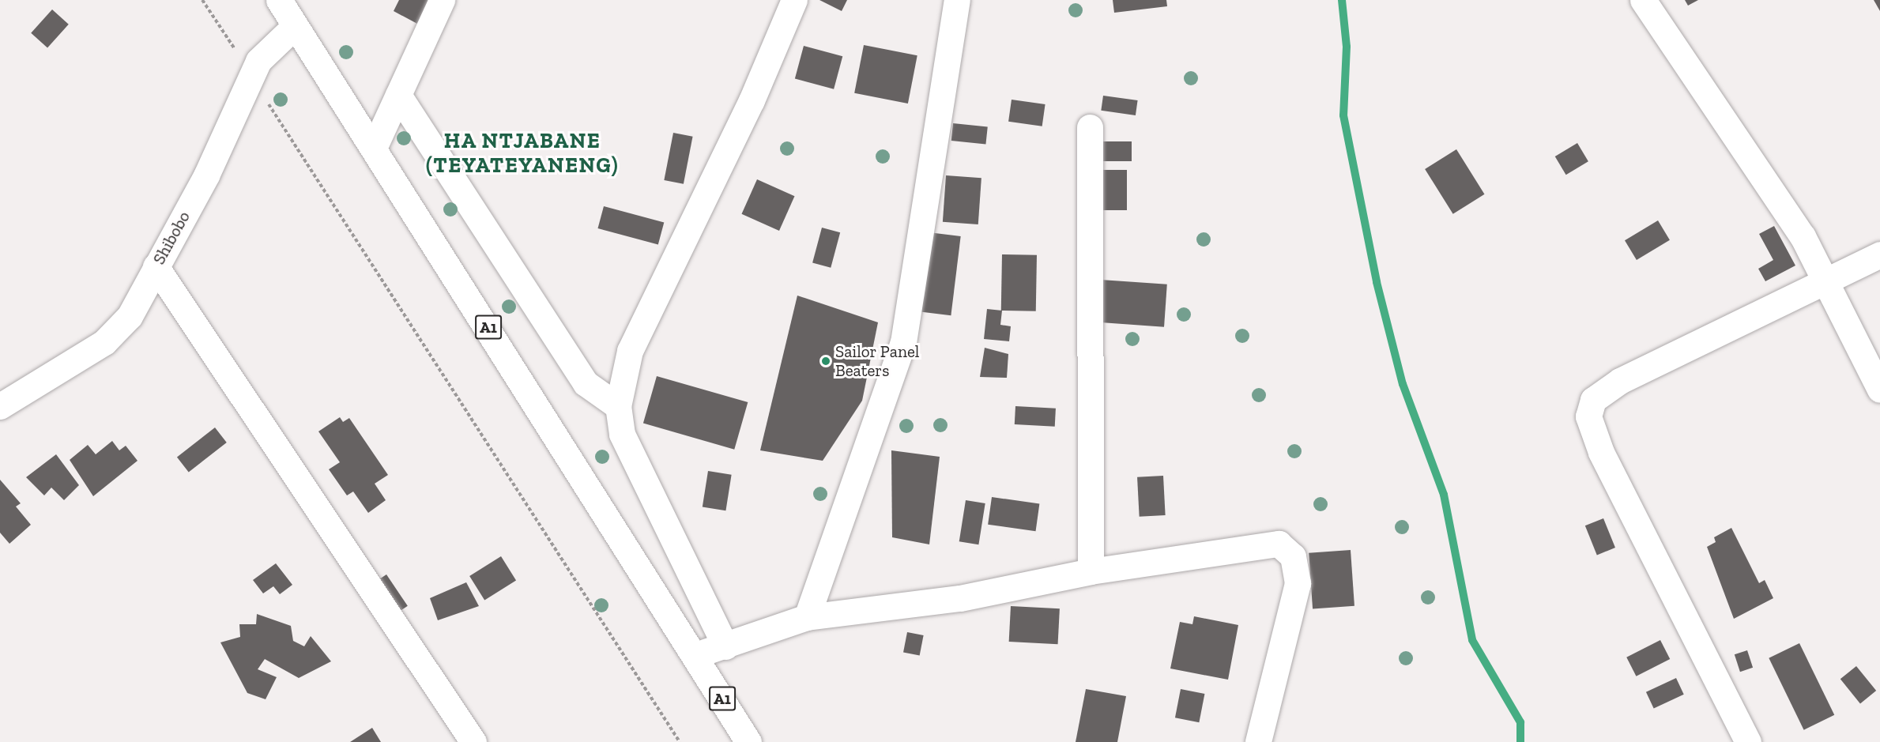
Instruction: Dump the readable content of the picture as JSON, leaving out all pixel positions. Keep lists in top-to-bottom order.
{
  "streets": {
    "street": ["Shibobo", "A1"]
  },
  "crossings": [
    ["Shibobo", "A1"]
  ],
  "districts": ["HA NTJABANE (TEYATEYANENG)"],
  "places": ["Sailor Panel Beaters"]
}
